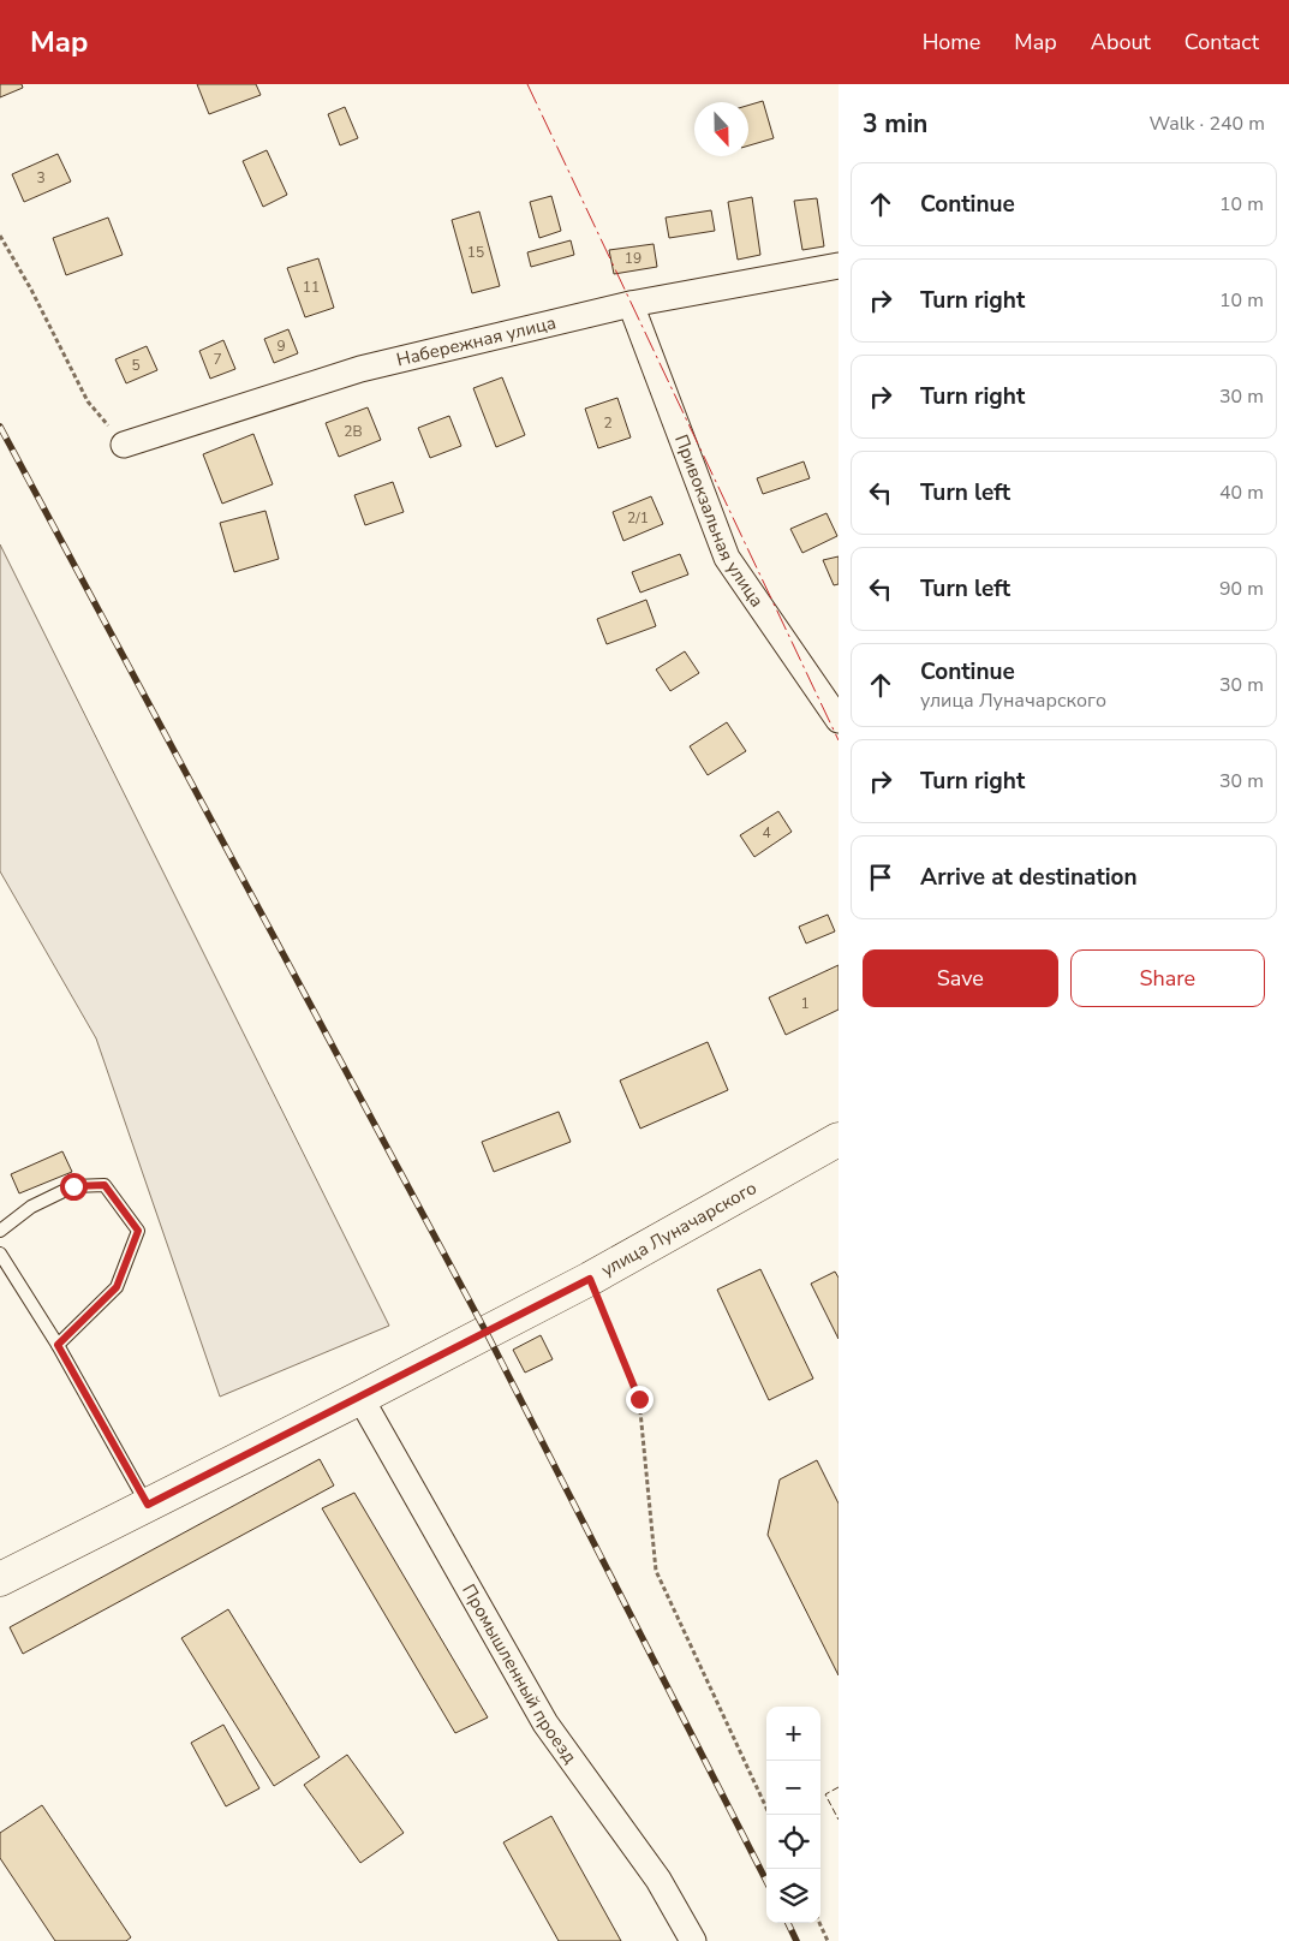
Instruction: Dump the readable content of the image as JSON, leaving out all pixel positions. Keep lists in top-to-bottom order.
{
  "streets": {
    "main road": ["улица Луначарского"],
    "street": ["Набережная улица", "Привокзальная улица", "Промышленный проезд"]
  },
  "crossings": [
    ["Набережная улица", "Привокзальная улица"],
    ["улица Луначарского", "Промышленный проезд"]
  ],
  "house_numbers": [
    "3",
    "15",
    "19",
    "11",
    "9",
    "7",
    "5",
    "2",
    "2В",
    "2/1",
    "4",
    "1"
  ],
  "north": "bottom",
  "page": {
    "header": "Map",
    "nav": [
      "Home",
      "Map",
      "About",
      "Contact"
    ],
    "heading": ["3 min", "Walk · 240 m"],
    "list": [
      ["Continue", "10 m"],
      ["Turn right", "10 m"],
      ["Turn right", "30 m"],
      ["Turn left", "40 m"],
      ["Turn left", "90 m"],
      ["Continue", "улица Луначарского", "30 m"],
      ["Turn right", "30 m"],
      "Arrive at destination"
    ],
    "buttons": ["Save", "Share"],
    "map_buttons": ["+", "−"]
  }
}
